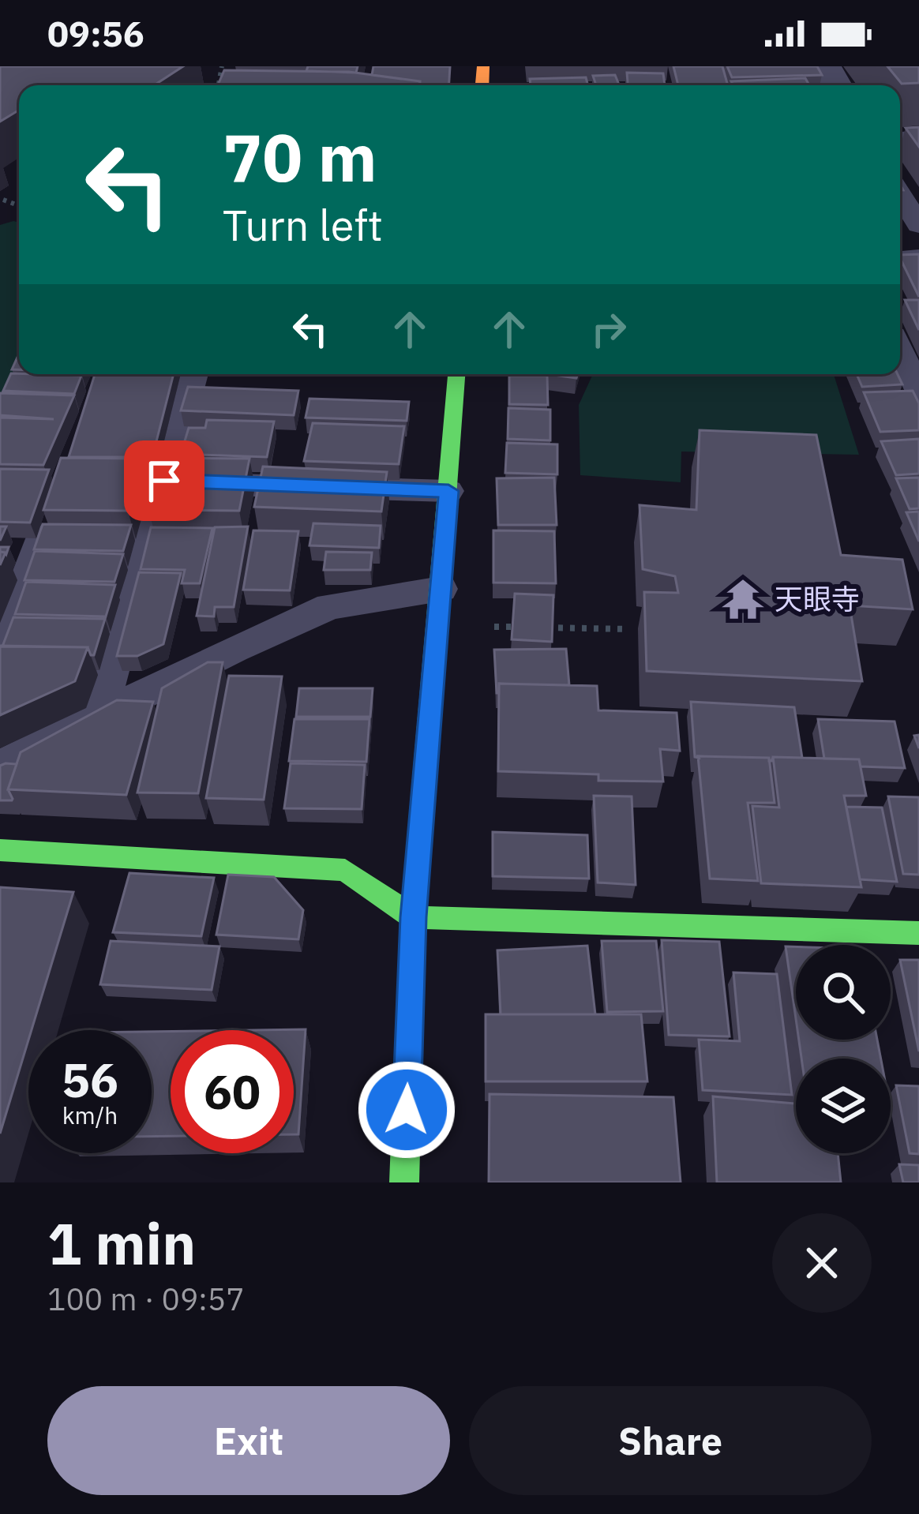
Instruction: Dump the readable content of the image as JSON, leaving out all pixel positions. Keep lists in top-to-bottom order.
{
  "places": {
    "temple": ["天眼寺"]
  },
  "page": {
    "status": "09:56",
    "turn": ["70 m", "Turn left"],
    "speed": "56 km/h",
    "limit": "60",
    "heading": ["1 min", "100 m · 09:57"],
    "buttons": ["Exit", "Share"]
  }
}
